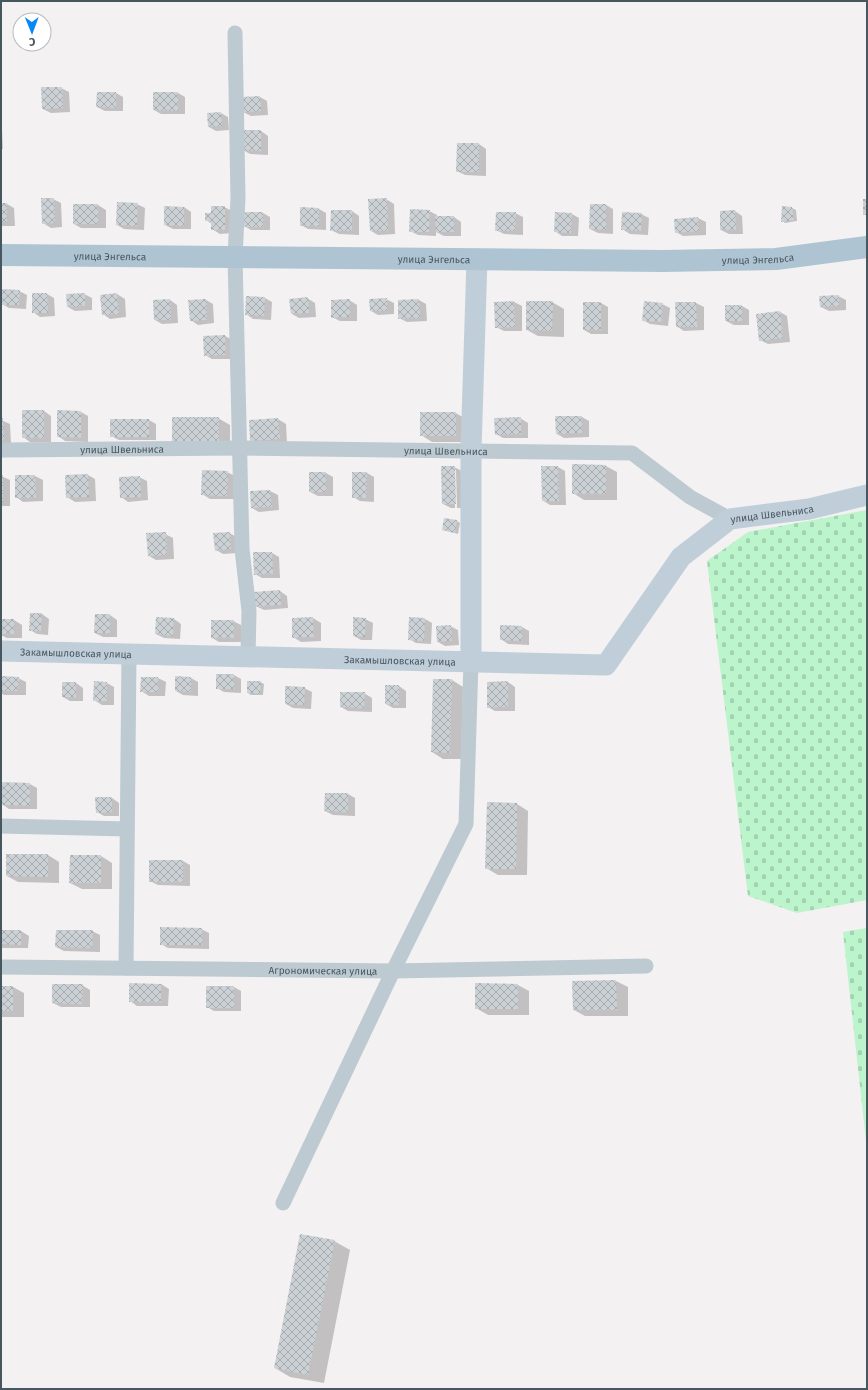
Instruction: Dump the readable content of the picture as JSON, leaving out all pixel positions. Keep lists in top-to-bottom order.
{
  "streets": {
    "main road": ["улица Энгельса"],
    "street": ["улица Швельниса", "Закамышловская улица", "Агрономическая улица"]
  },
  "crossings": [
    ["улица Швельниса", "Закамышловская улица"]
  ],
  "north": "bottom"
}
